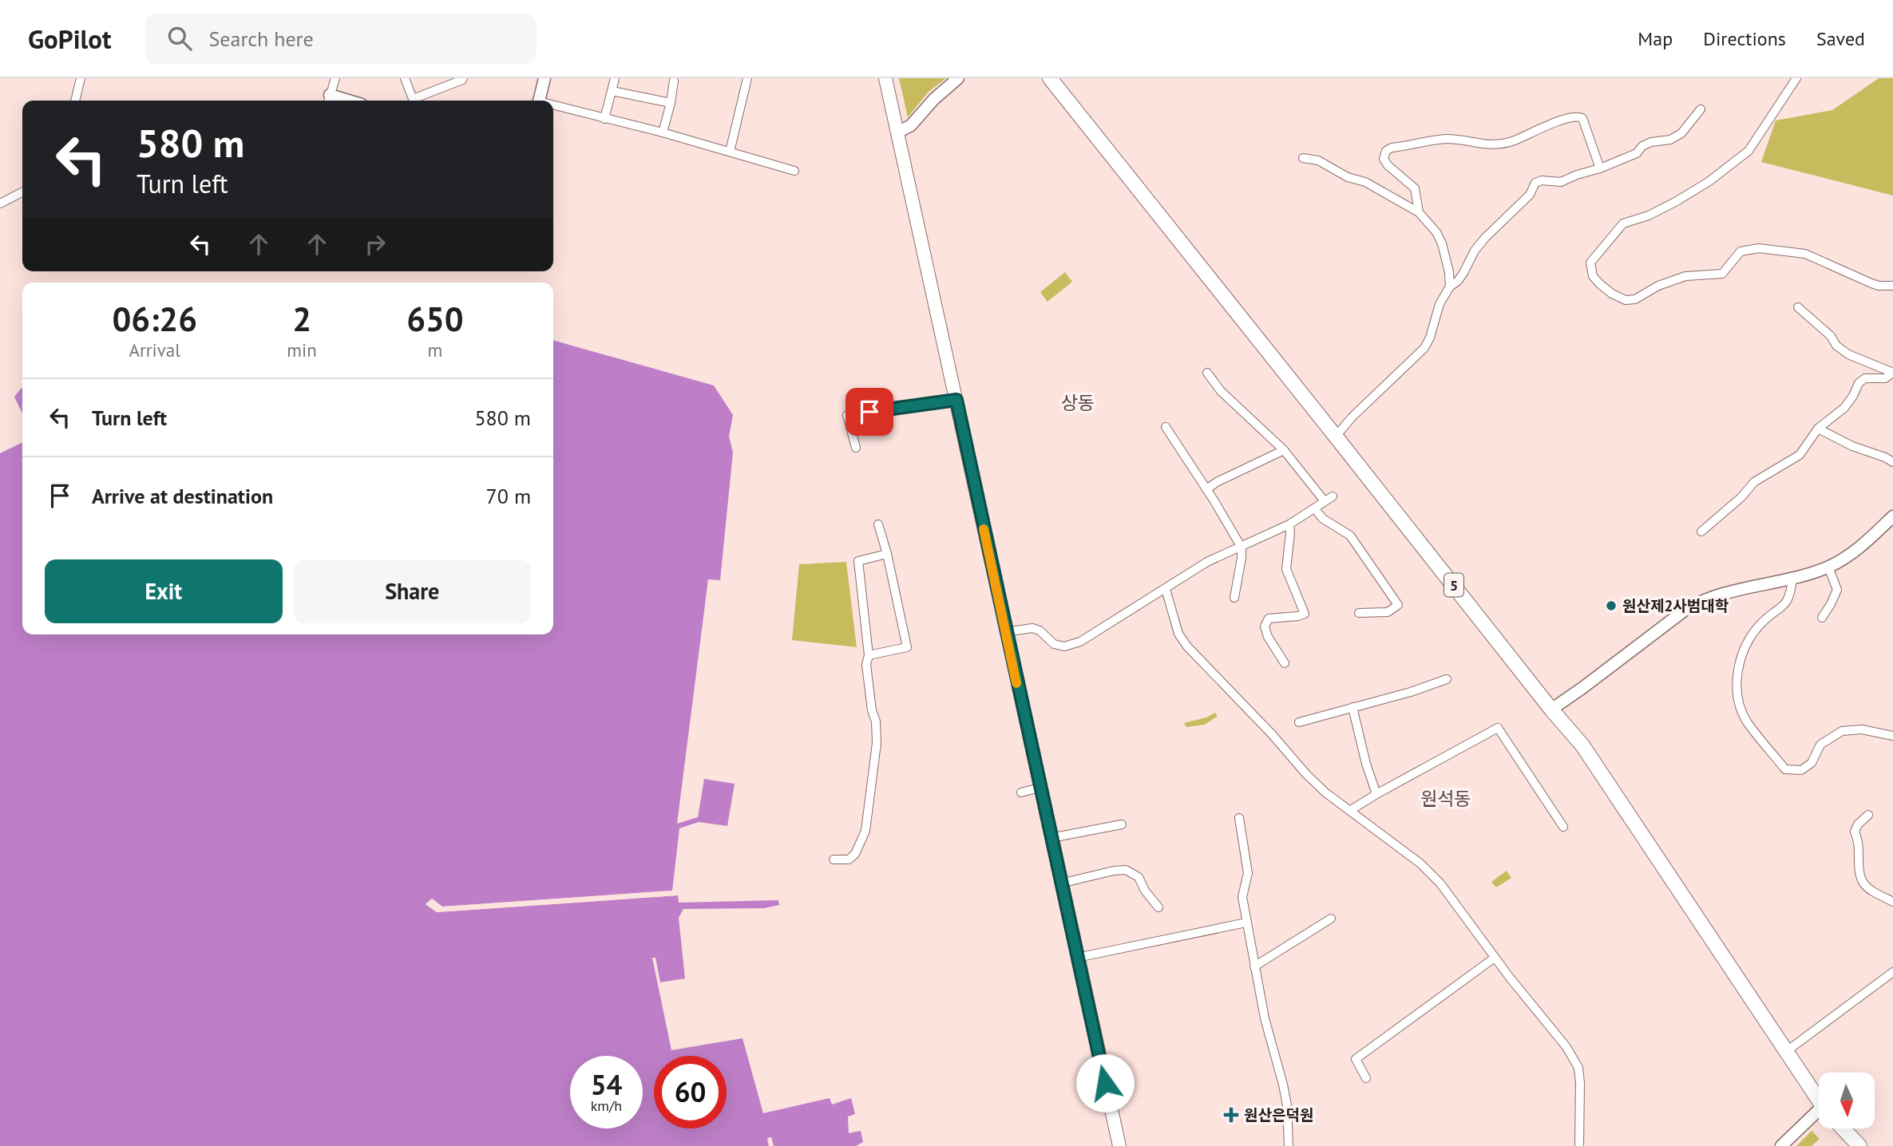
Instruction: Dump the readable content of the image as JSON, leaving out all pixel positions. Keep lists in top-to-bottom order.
{
  "streets": {
    "highway": ["5"]
  },
  "districts": ["상동", "원석동"],
  "places": {
    "other": ["원산제2사범대학"],
    "health": ["원산은덕원"]
  },
  "north": "bottom",
  "page": {
    "header": "GoPilot",
    "search": "Search here",
    "nav": ["Map", "Directions", "Saved"],
    "turn": ["580 m", "Turn left"],
    "eta": [
      "06:26",
      "Arrival",
      "2",
      "min",
      "650",
      "m"
    ],
    "list": [
      {
        "name": "Turn left",
        "value": "580 m"
      },
      {
        "name": "Arrive at destination",
        "value": "70 m"
      }
    ],
    "buttons": ["Exit", "Share"],
    "speed": "54 km/h",
    "limit": "60"
  }
}
